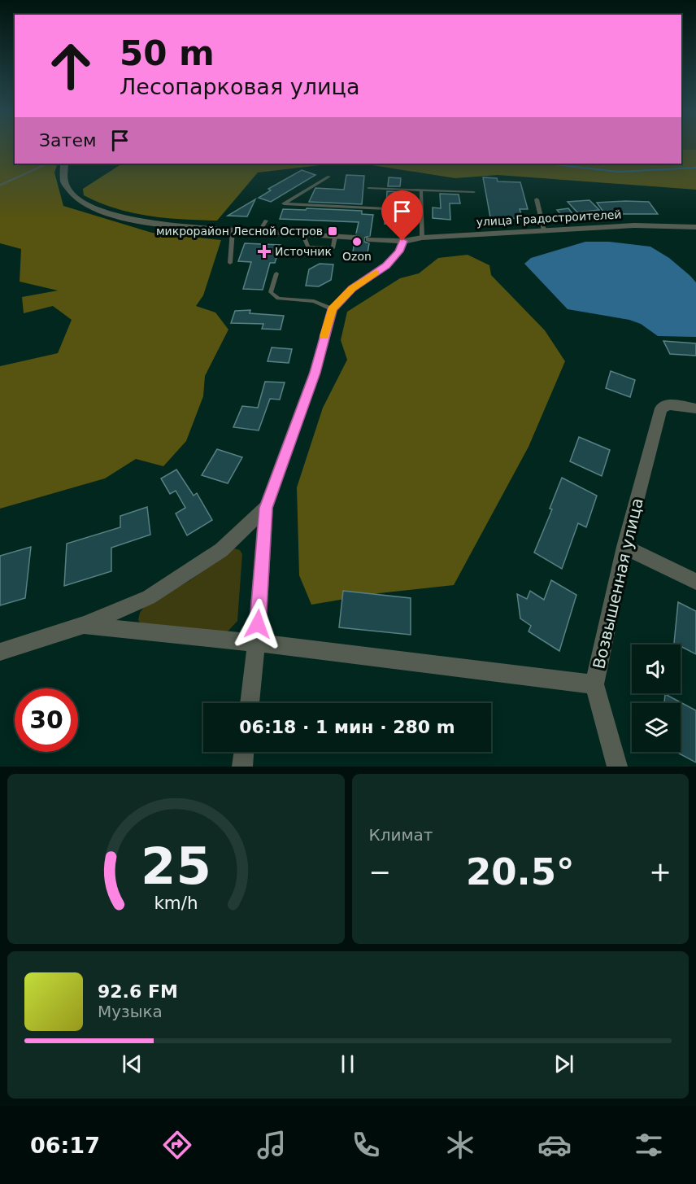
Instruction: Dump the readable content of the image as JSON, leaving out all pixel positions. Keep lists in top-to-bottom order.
{
  "streets": {
    "street": ["улица Градостроителей", "Возвышенная улица"]
  },
  "places": {
    "transit": ["микрорайон Лесной Остров"],
    "other": ["Ozon"],
    "health": ["Источник"]
  },
  "page": {
    "turn": ["50 m", "Лесопарковая улица"],
    "then": "Затем",
    "limit": "30",
    "trip": "06:18 · 1 мин · 280 m",
    "tile": "Климат",
    "heat": ["−", "20.5°", "+"],
    "song": ["92.6 FM", "Музыка"],
    "tabs": "06:17",
    "gauge": ["25", "km/h"]
  }
}
